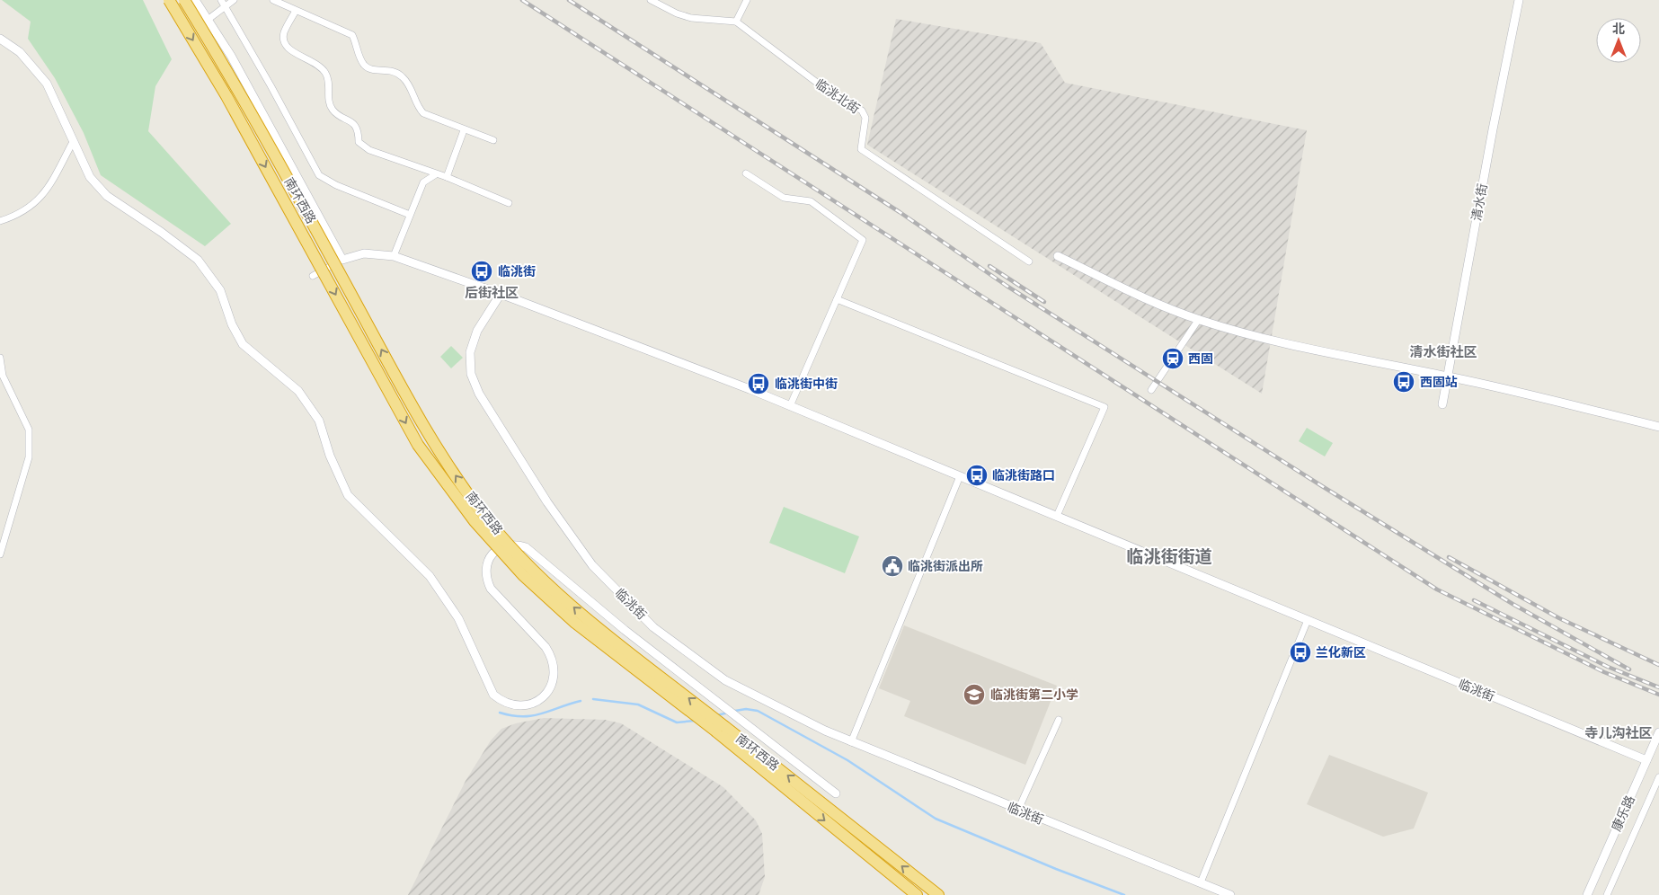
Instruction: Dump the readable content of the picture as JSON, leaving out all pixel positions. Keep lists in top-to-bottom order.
{
  "streets": {
    "highway": ["南环西路"],
    "street": [
      "临洮北街",
      "清水街",
      "临洮街",
      "康乐路"
    ]
  },
  "crossings": [
    ["临洮街", "康乐路"]
  ],
  "districts": [
    "后街社区",
    "清水街社区",
    "临洮街街道",
    "寺儿沟社区"
  ],
  "places": {
    "bus stop": [
      "临洮街",
      "西固站",
      "临洮街中街",
      "临洮街路口",
      "兰化新区"
    ],
    "station": ["西固"],
    "public building": ["临洮街派出所"],
    "school or university": ["临洮街第二小学"]
  },
  "north": "top"
}
